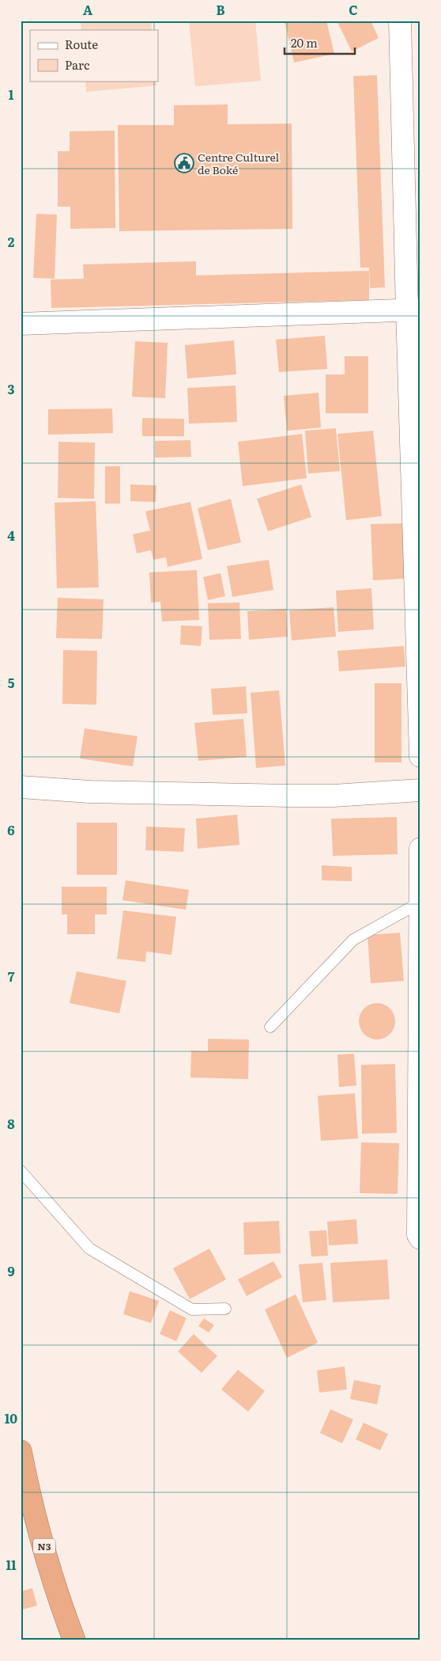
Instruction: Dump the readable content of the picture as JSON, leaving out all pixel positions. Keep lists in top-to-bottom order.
{
  "streets": {
    "highway": ["N3"]
  },
  "places": {
    "public building": ["Centre Culturel de Boké"]
  },
  "legend": ["Route", "Parc"],
  "scale_bar": "20 m",
  "grid": {
    "columns": ["A", "B", "C"],
    "rows": [
      "1",
      "2",
      "3",
      "4",
      "5",
      "6",
      "7",
      "8",
      "9",
      "10",
      "11"
    ]
  }
}
